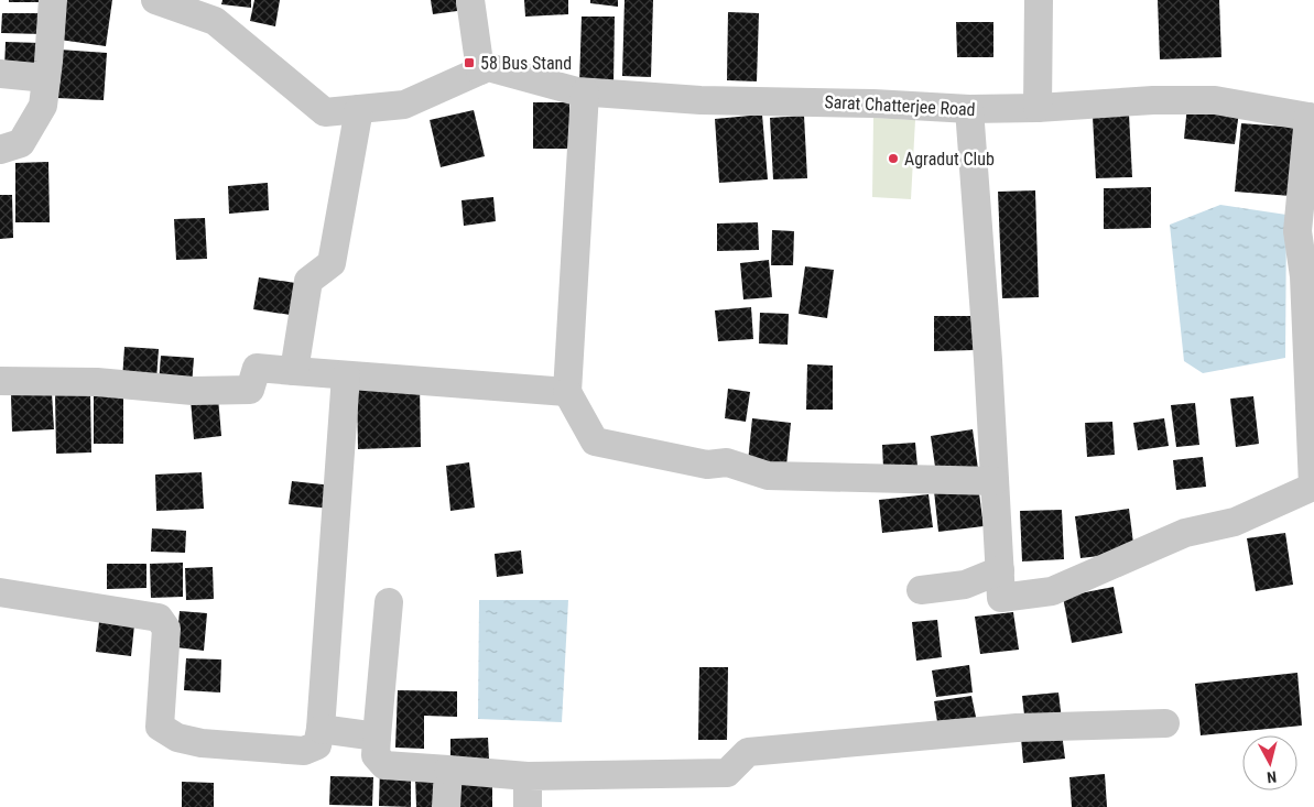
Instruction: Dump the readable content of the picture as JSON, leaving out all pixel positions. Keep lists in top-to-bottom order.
{
  "streets": {
    "street": ["Sarat Chatterjee Road"]
  },
  "places": {
    "transit": ["58 Bus Stand"],
    "other": ["Agradut Club"]
  },
  "north": "bottom"
}
